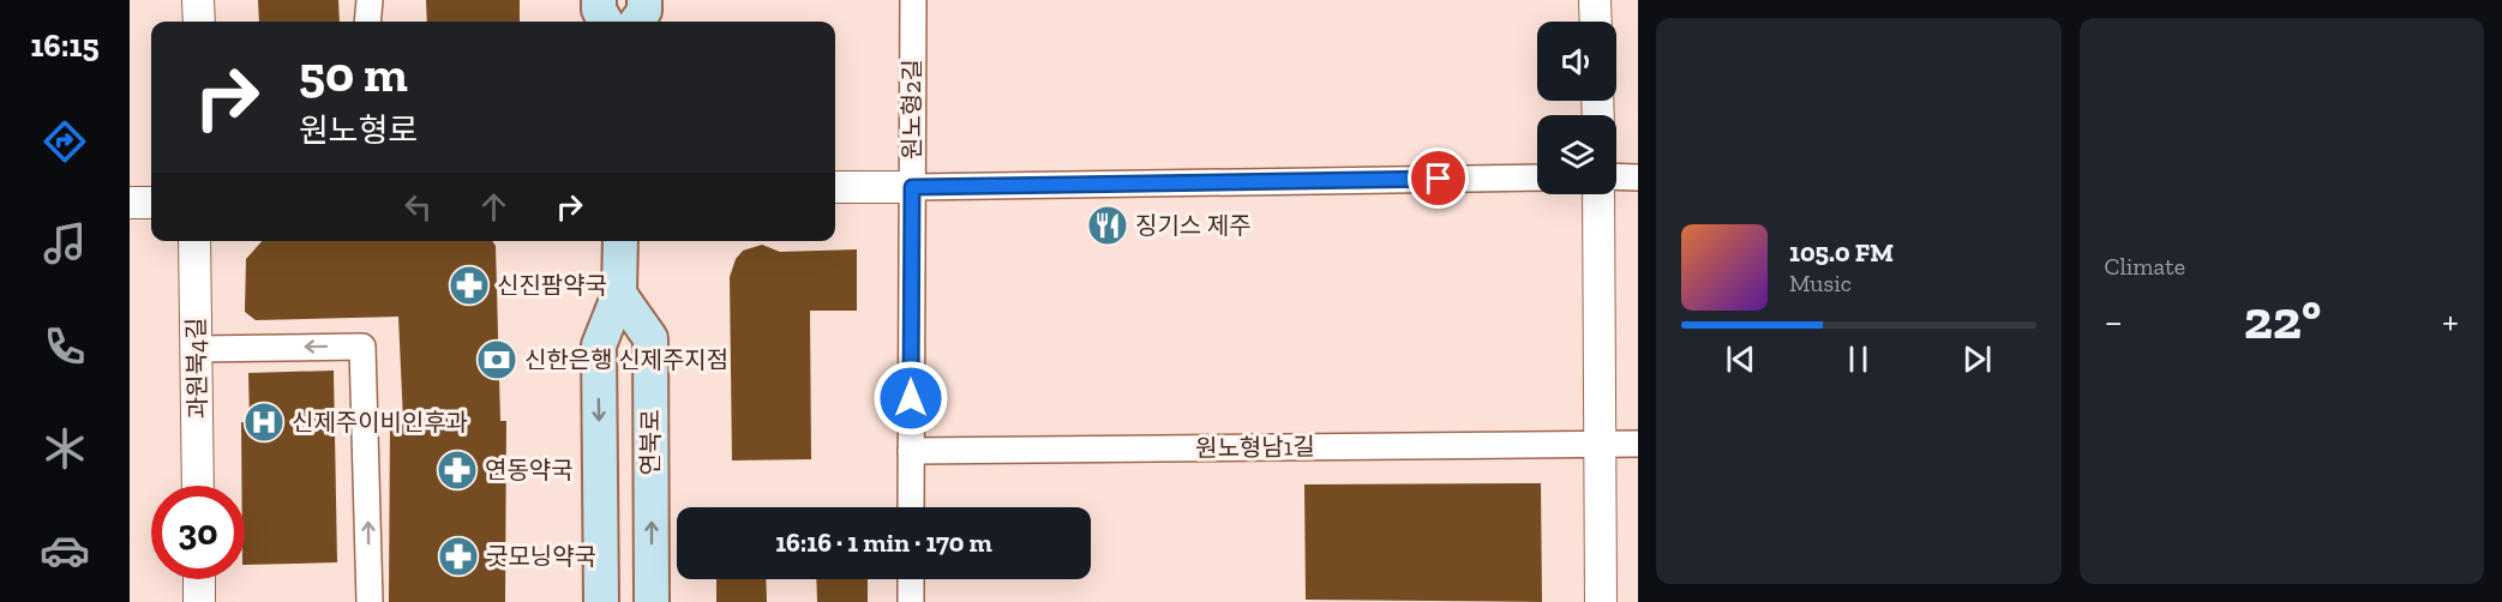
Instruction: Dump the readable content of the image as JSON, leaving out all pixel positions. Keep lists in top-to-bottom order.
{
  "streets": {
    "main road": ["연북로"],
    "street": ["원노형2길", "과원북4길", "원노형남1길"]
  },
  "crossings": [
    ["원노형2길", "원노형남1길"]
  ],
  "places": {
    "restaurant": ["징기스 제주"],
    "pharmacy": ["신진팜약국", "연동약국", "굿모닝약국"],
    "bank": ["신한은행 신제주지점"],
    "hospital": ["신제주이비인후과"]
  },
  "page": {
    "tabs": "16:15",
    "tile": "Climate",
    "turn": ["50 m", "원노형로"],
    "song": ["105.0 FM", "Music"],
    "heat": ["−", "22°", "+"],
    "limit": "30",
    "trip": "16:16 · 1 min · 170 m"
  }
}
